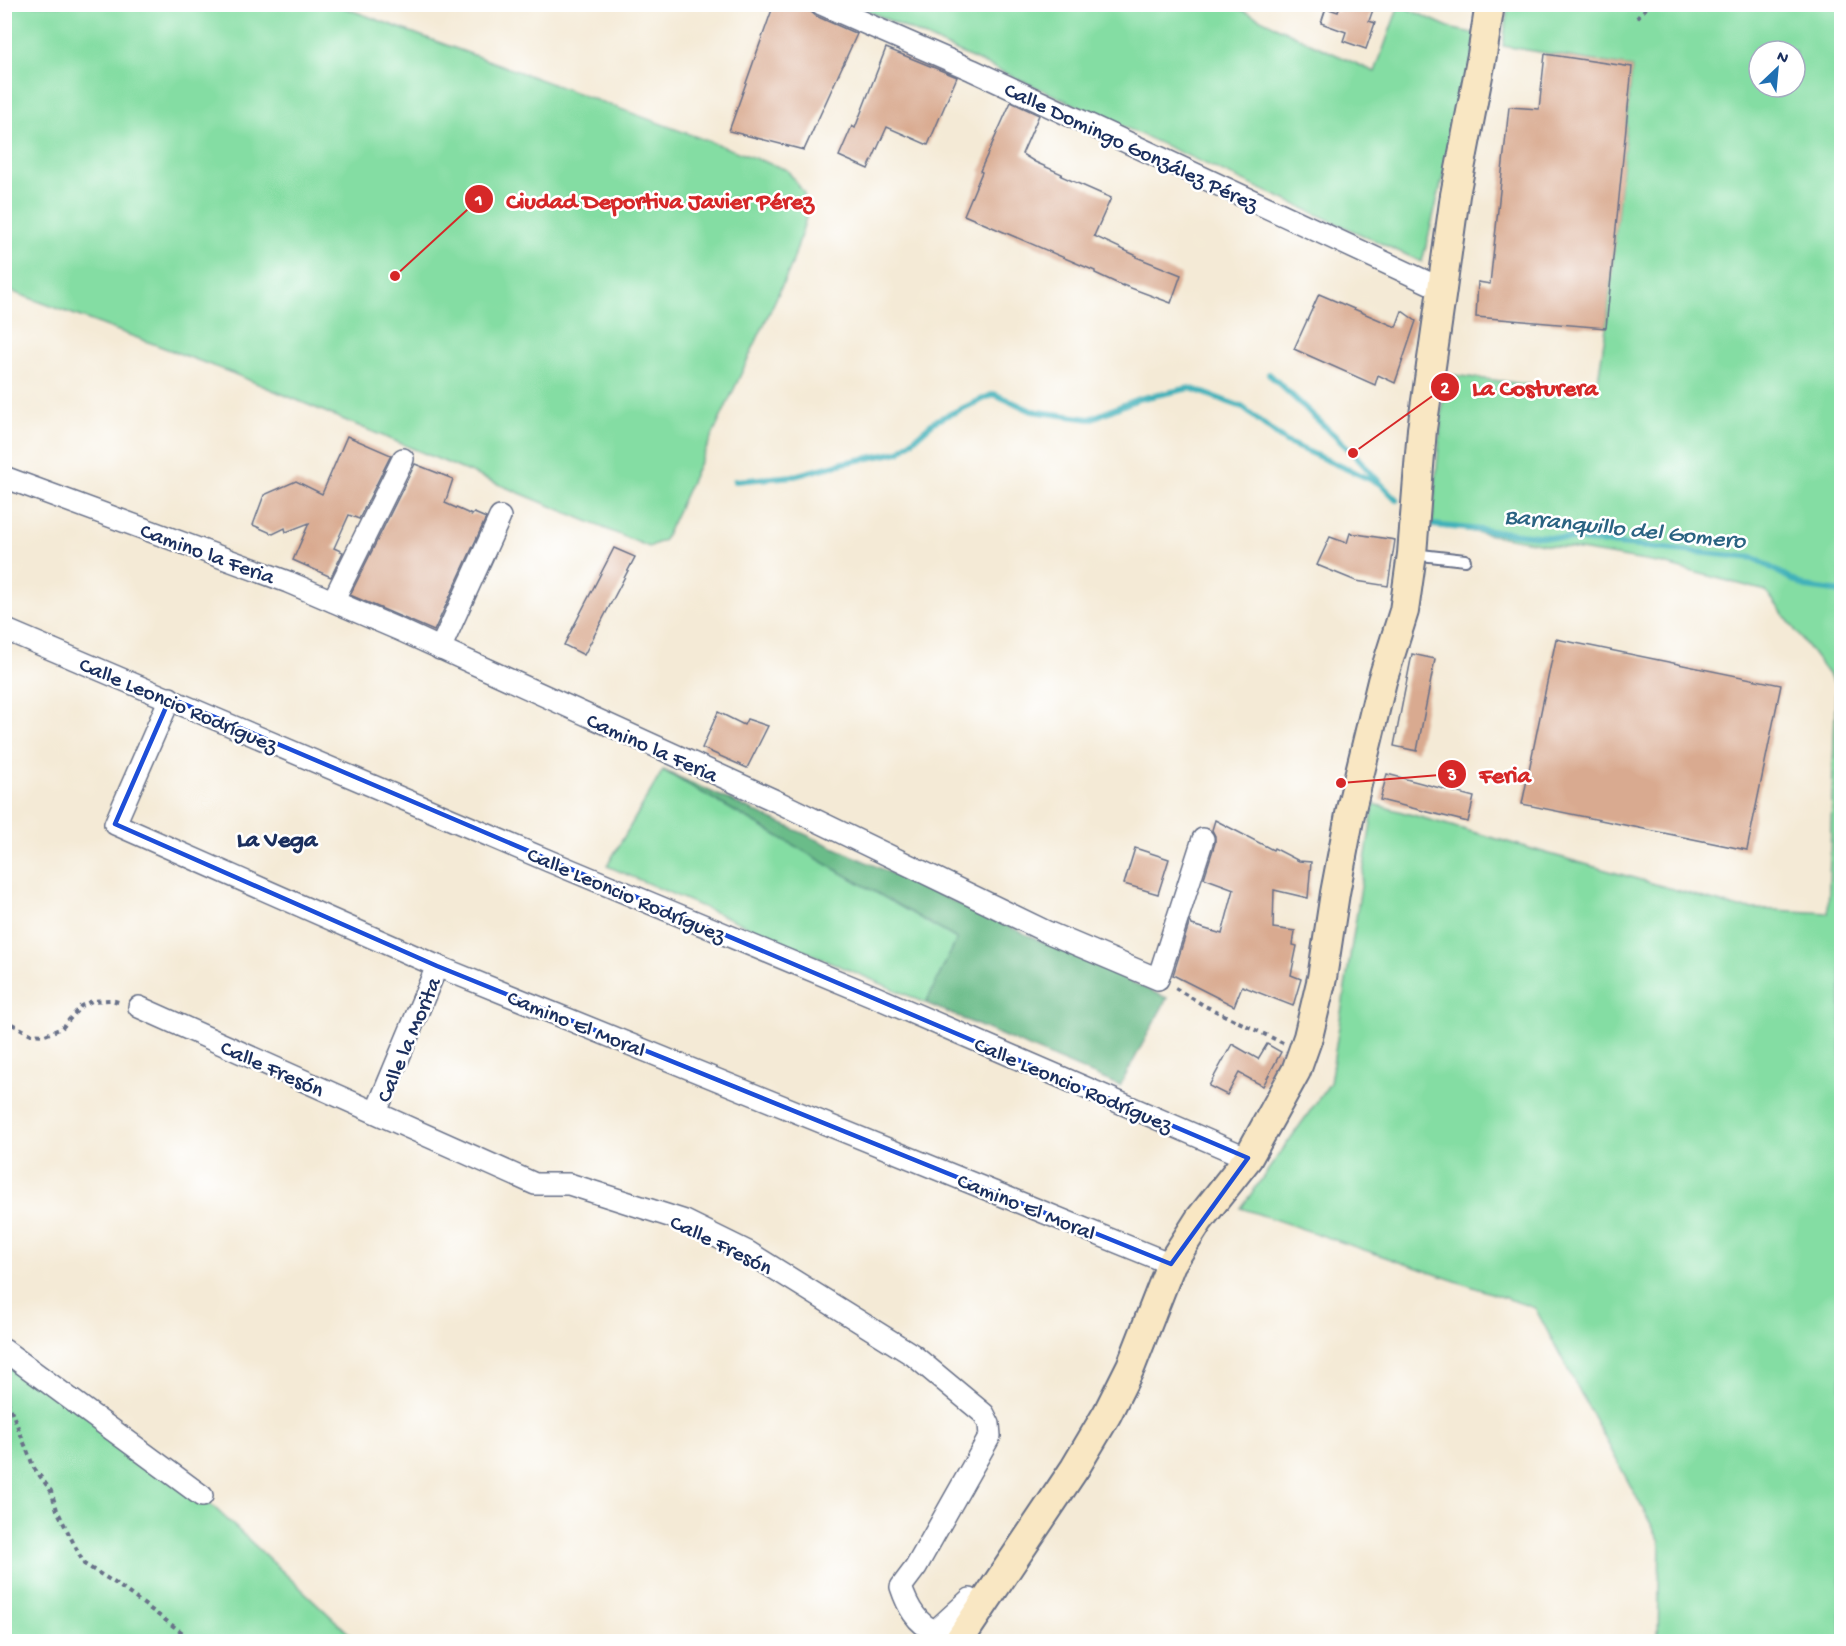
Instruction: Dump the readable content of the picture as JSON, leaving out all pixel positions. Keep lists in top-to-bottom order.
{
  "streets": {
    "street": [
      "Calle Domingo González Pérez",
      "Camino la Feria",
      "Calle Leoncio Rodríguez",
      "Camino El Moral",
      "Calle la Morita",
      "Calle Fresón"
    ]
  },
  "crossings": [
    ["Calle Leoncio Rodríguez", "Camino El Moral"],
    ["Camino El Moral", "Calle la Morita"],
    ["Calle la Morita", "Calle Fresón"]
  ],
  "districts": ["La Vega"],
  "water": ["Barranquillo del Gomero"],
  "places": ["Ciudad Deportiva Javier Pérez", "La Costurera", "Feria"],
  "north": "top right"
}
